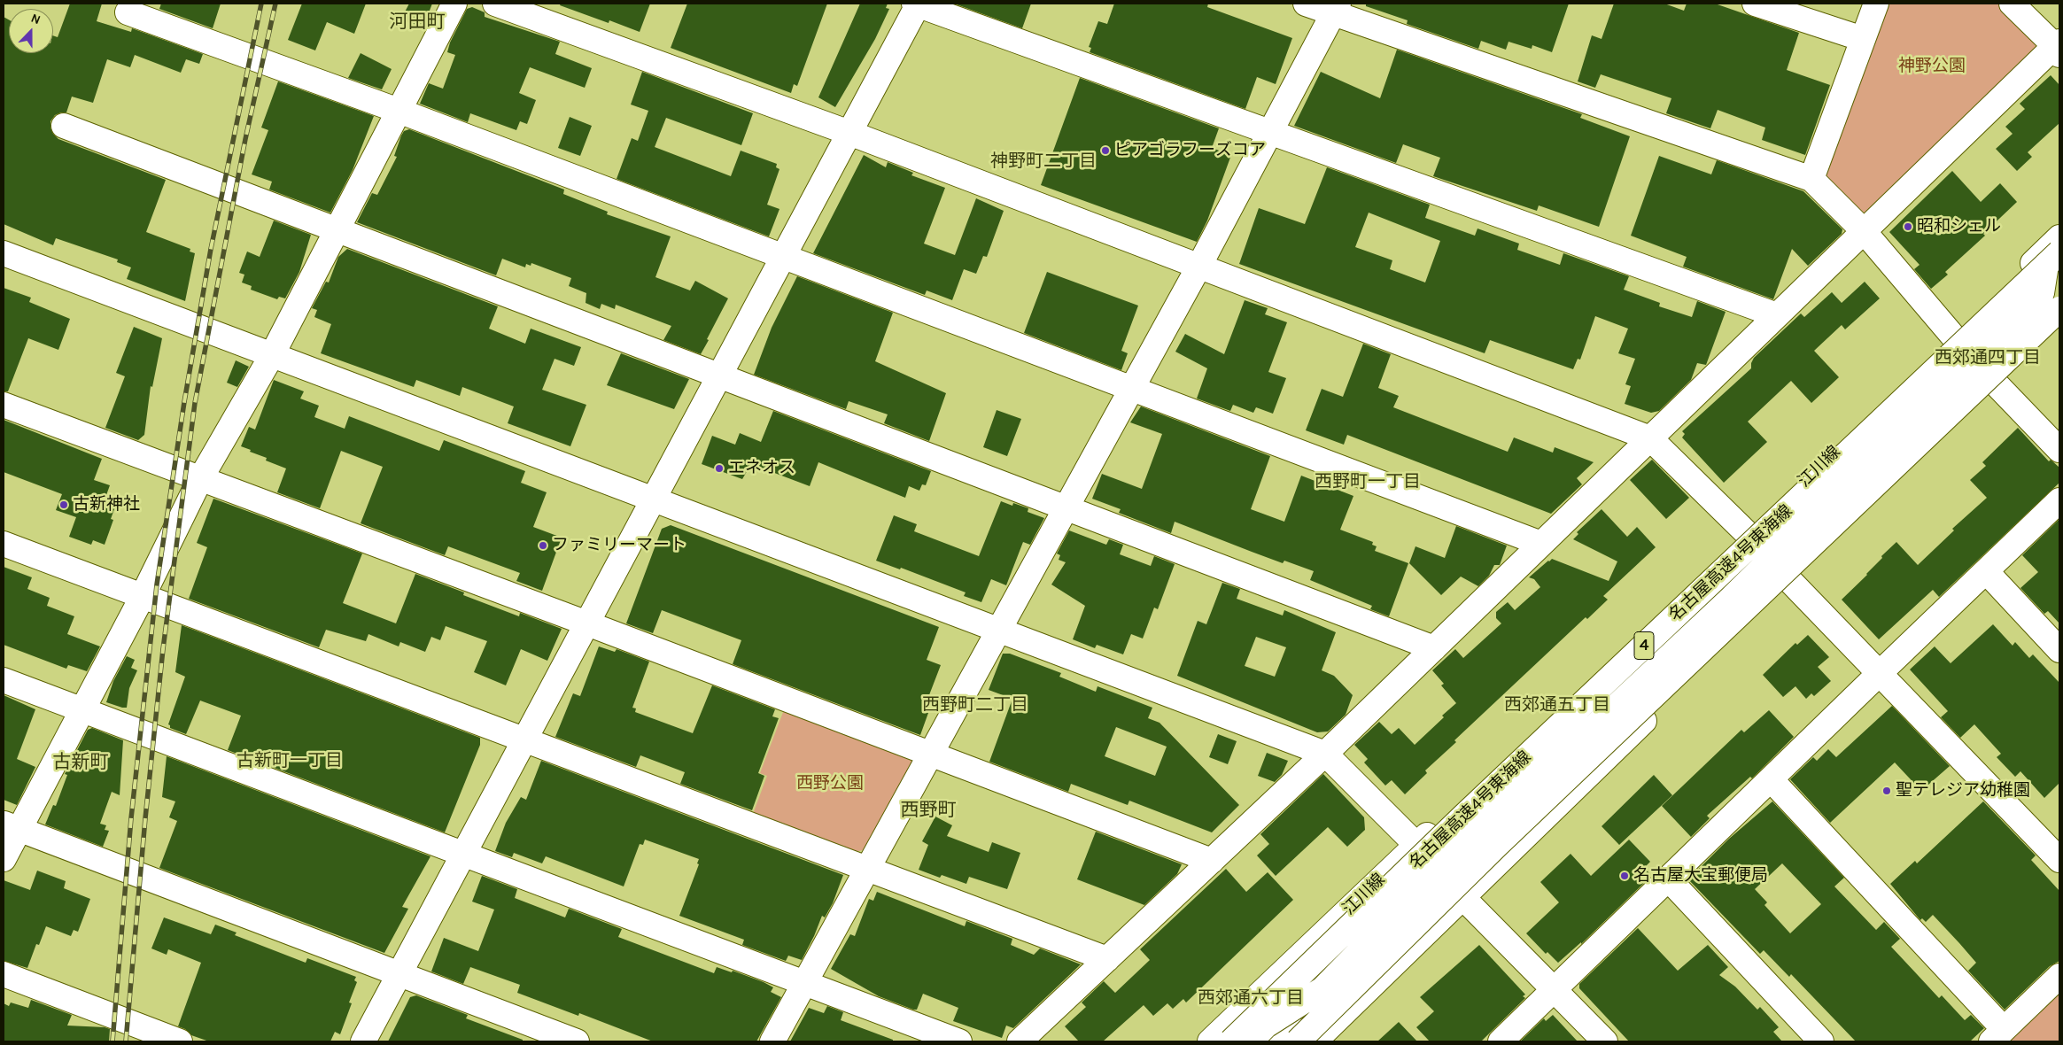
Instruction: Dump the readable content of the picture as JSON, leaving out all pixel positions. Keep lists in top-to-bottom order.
{
  "streets": {
    "main road": ["江川線", "名古屋高速4号東海線", "4"]
  },
  "districts": [
    "河田町",
    "神野町二丁目",
    "西郊通四丁目",
    "西野町一丁目",
    "西野町二丁目",
    "西郊通五丁目",
    "古新町一丁目",
    "古新町",
    "西野町",
    "西郊通六丁目"
  ],
  "parks": ["神野公園", "西野公園"],
  "places": [
    "ピアゴラフーズコア",
    "昭和シェル",
    "エネオス",
    "古新神社",
    "ファミリーマート",
    "聖テレジア幼稚園",
    "名古屋大宝郵便局"
  ],
  "north": "top"
}
